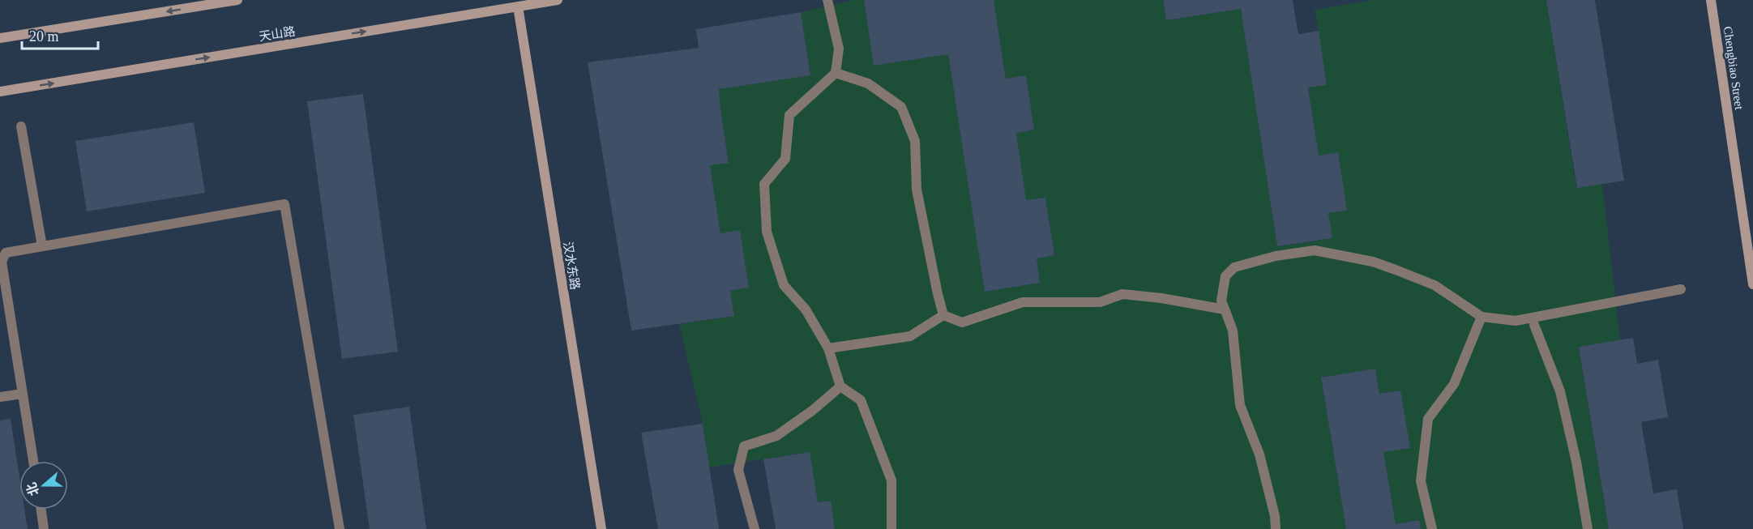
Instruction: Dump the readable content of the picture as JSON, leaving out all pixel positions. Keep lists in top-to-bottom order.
{
  "streets": {
    "street": ["天山路", "Chengbiao Street", "汉水东路"]
  },
  "crossings": [
    ["天山路", "汉水东路"]
  ],
  "scale_bar": "20 m",
  "north": "left"
}
